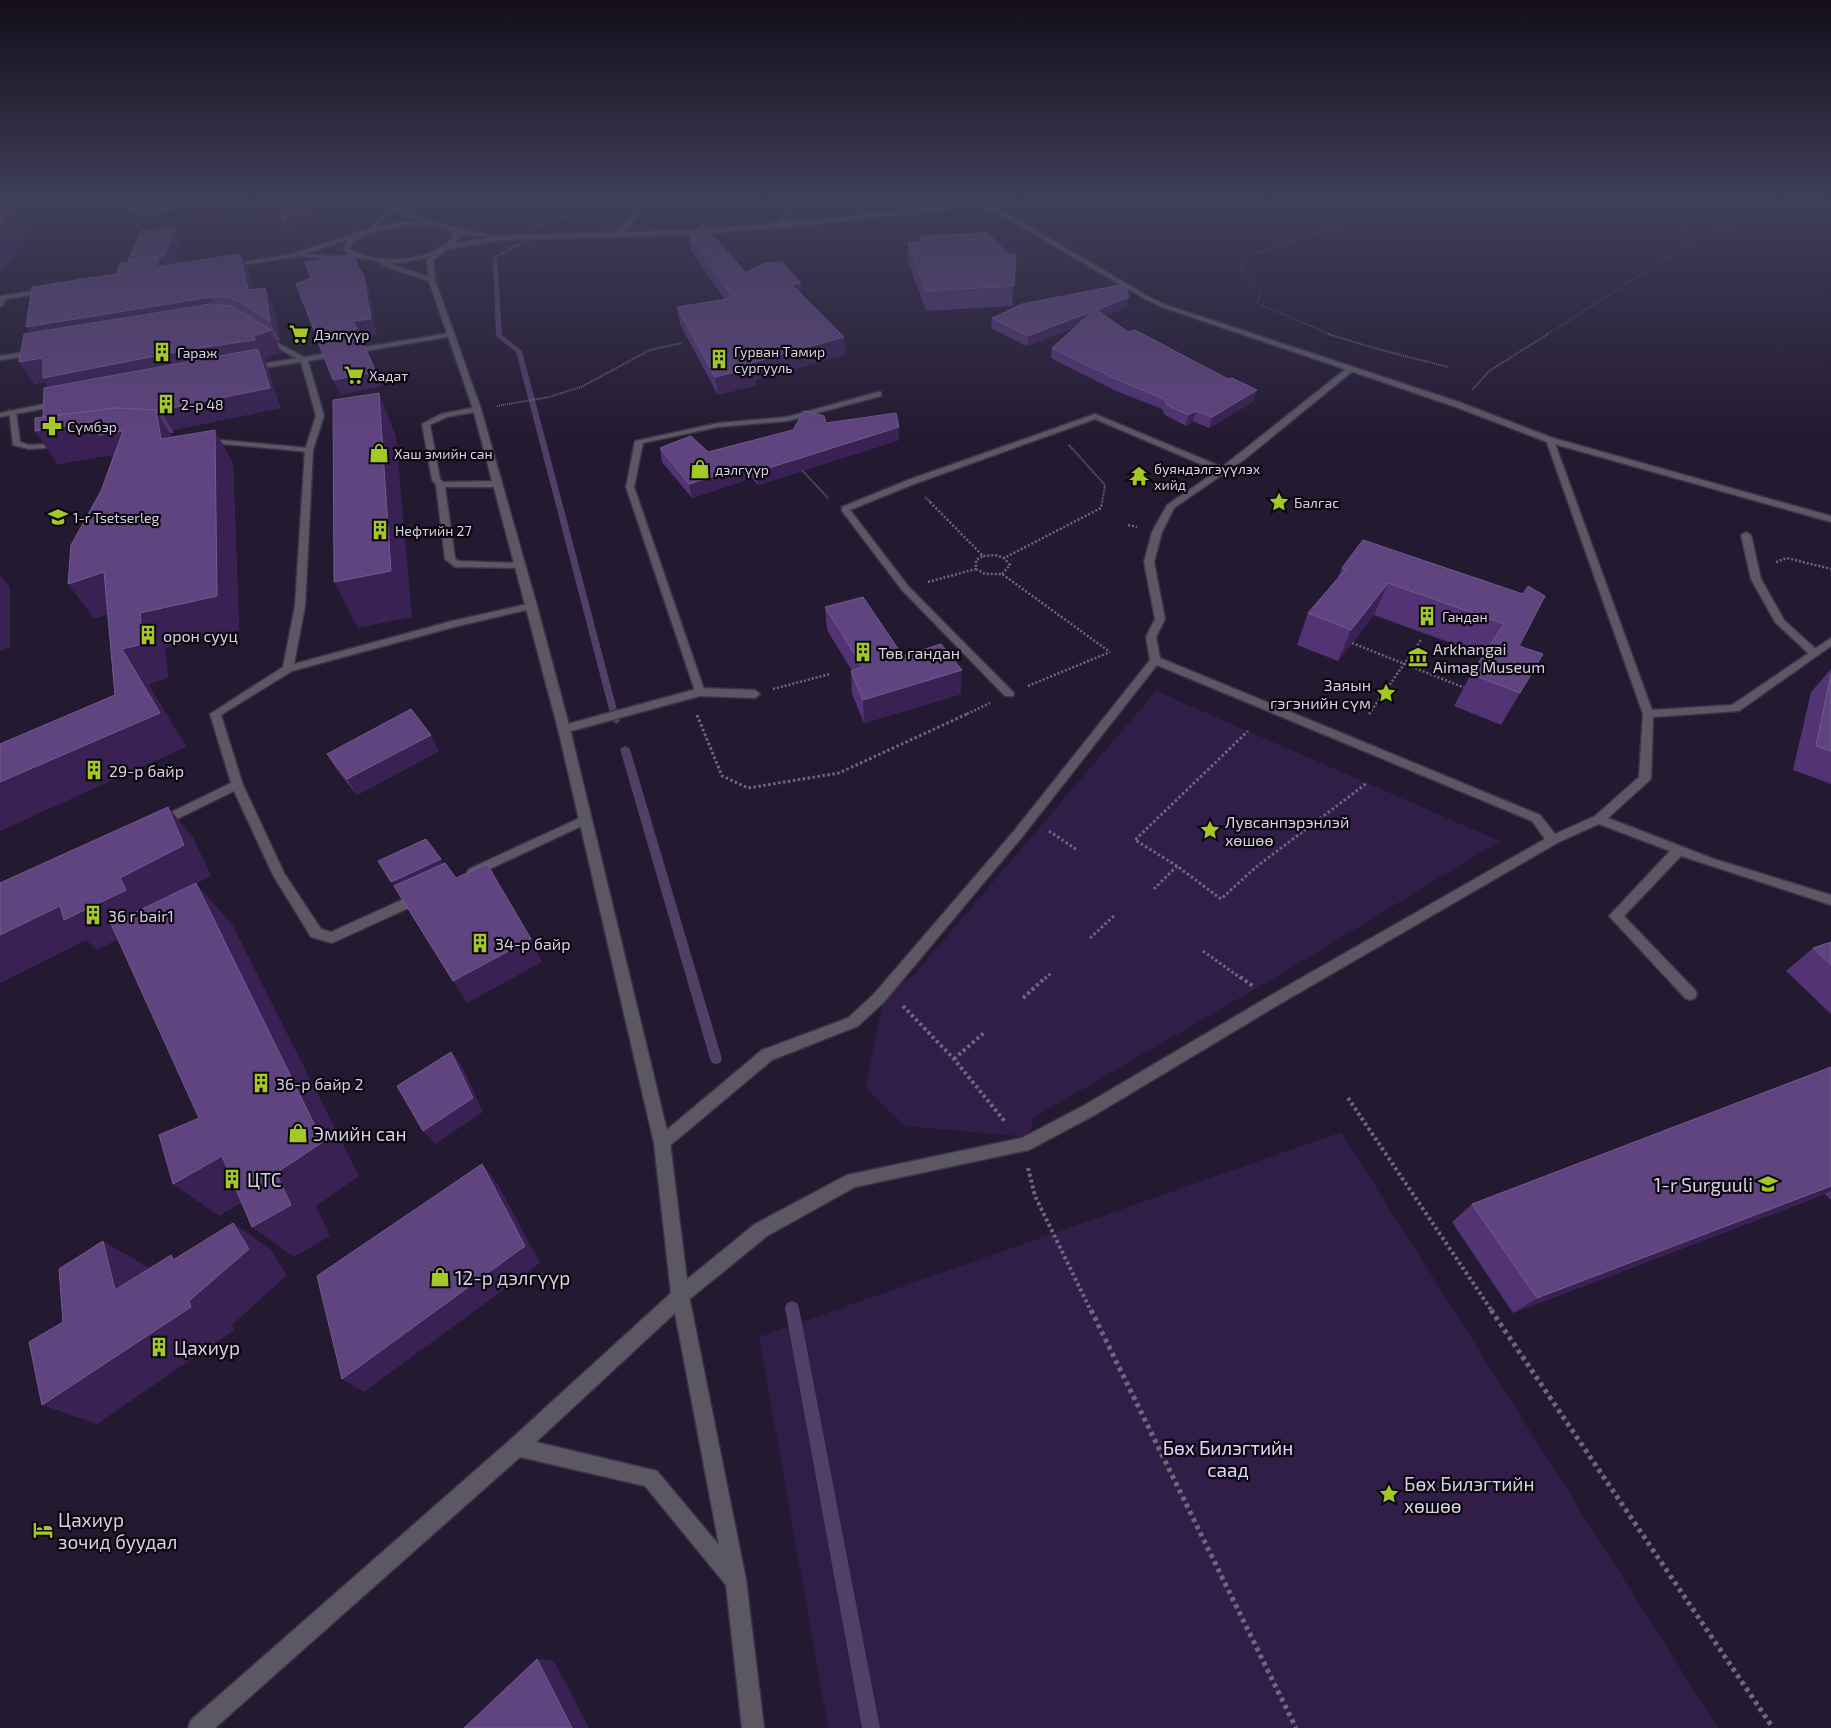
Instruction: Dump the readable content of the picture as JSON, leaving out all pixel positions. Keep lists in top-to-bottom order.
{
  "parks": ["Бөх Билэгтийн саад"],
  "places": {
    "supermarket": ["Дэлгүүр", "Хадат"],
    "building": [
      "Гараж",
      "Гурван Тамир сургууль",
      "2-р 48",
      "Нефтийн 27",
      "Гандан",
      "орон сууц",
      "Төв гандан",
      "29-р байр",
      "36 r bair1",
      "34-р байр",
      "36-р байр 2",
      "ЦТС",
      "Цахиур"
    ],
    "pharmacy": ["Сүмбэр"],
    "shop": [
      "Хаш эмийн сан",
      "дэлгүүр",
      "Эмийн сан",
      "12-р дэлгүүр"
    ],
    "temple": ["буяндэлгэүүлэх хийд"],
    "place": [
      "Балгас",
      "Заяын гэгэнийн сүм",
      "Лувсанпэрэнлэй хөшөө",
      "Бөх Билэгтийн хөшөө"
    ],
    "school or university": ["1-r Tsetserleg", "1-r Surguuli"],
    "museum": ["Arkhangai Aimag Museum"],
    "hotel": ["Цахиур зочид буудал"]
  }
}
